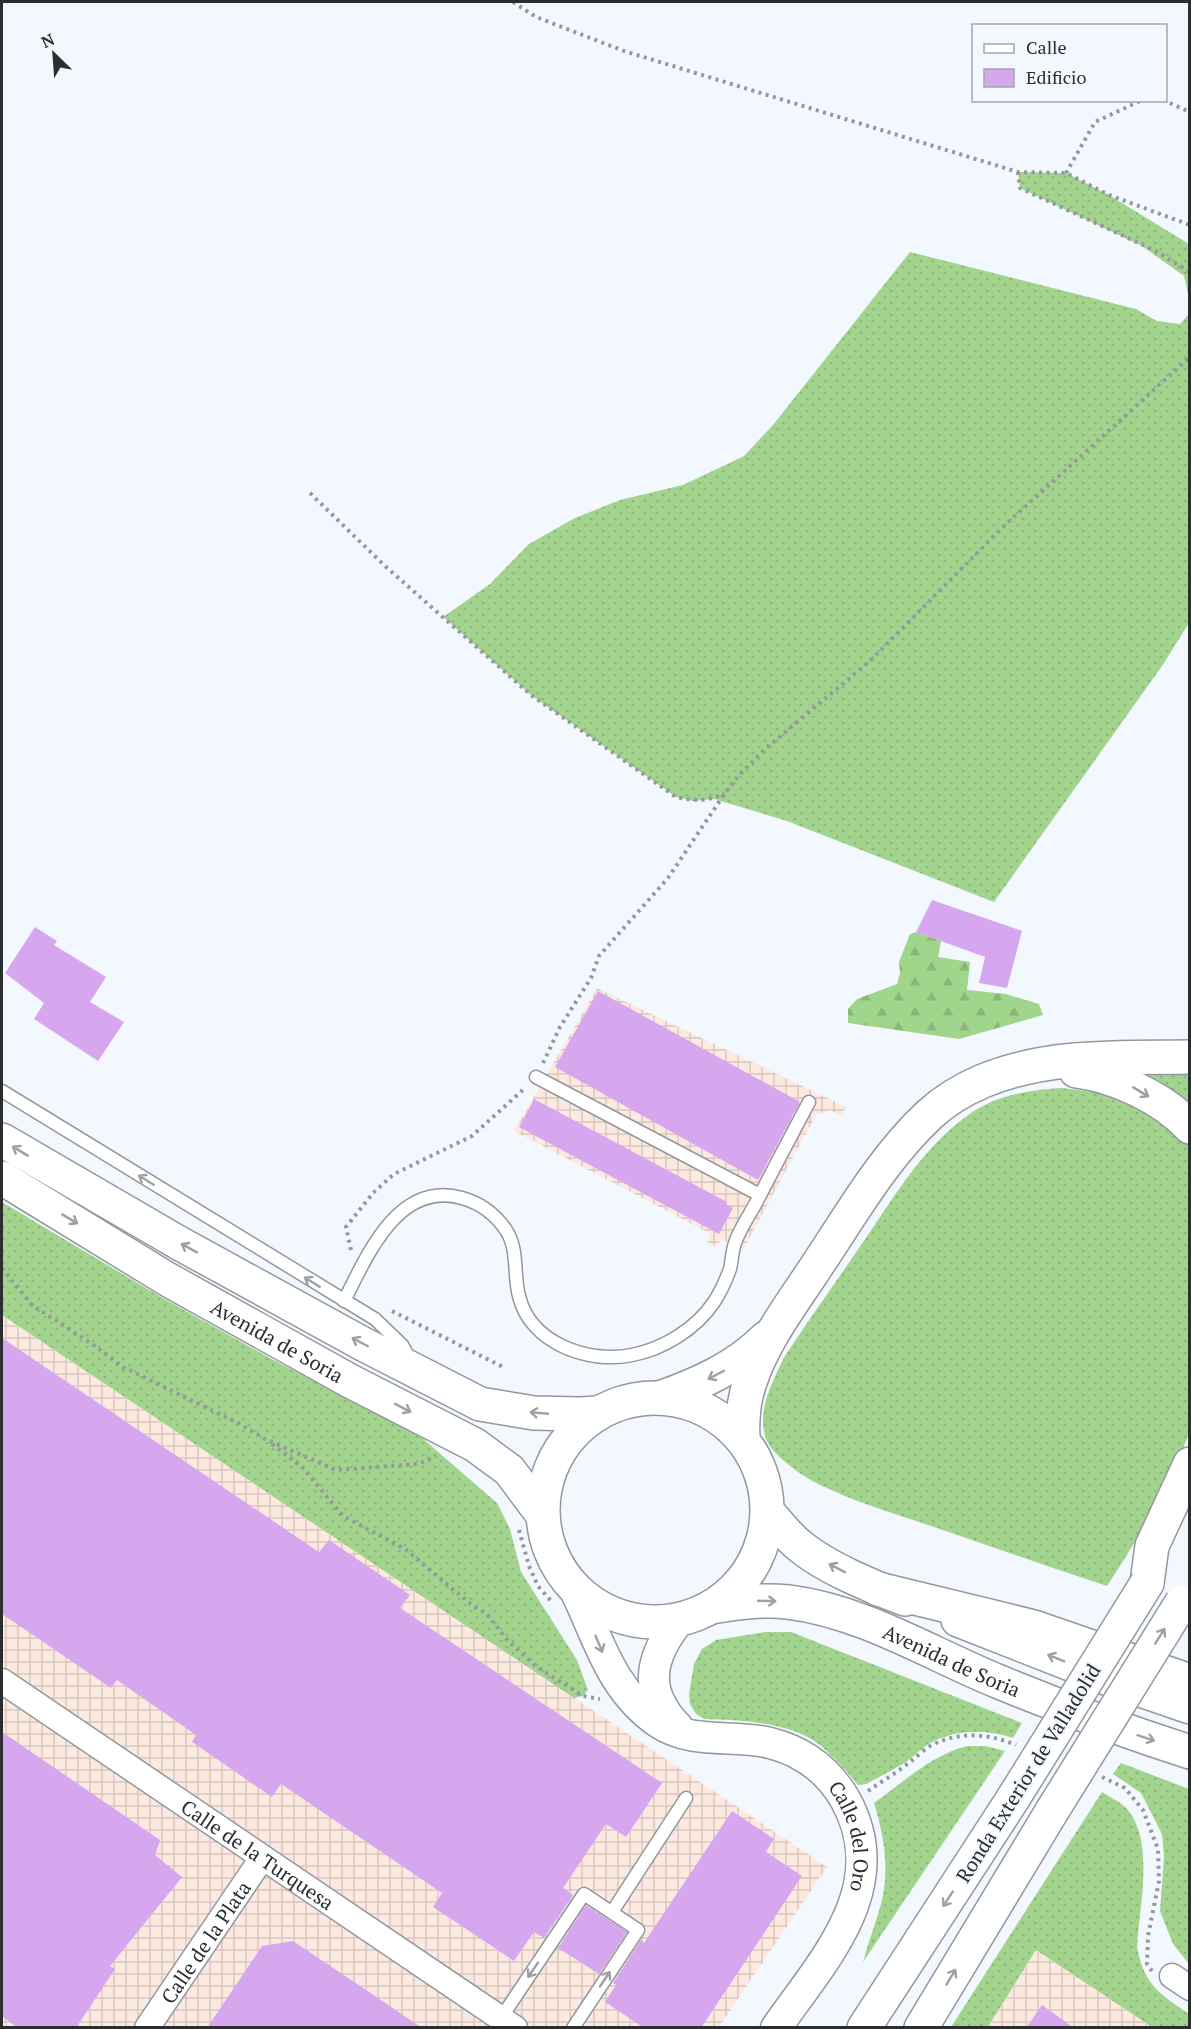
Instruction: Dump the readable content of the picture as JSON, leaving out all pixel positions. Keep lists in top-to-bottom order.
{
  "streets": {
    "highway": ["Avenida de Soria", "Ronda Exterior de Valladolid"],
    "street": ["Calle del Oro", "Calle de la Turquesa", "Calle de la Plata"]
  },
  "crossings": [
    ["Avenida de Soria", "Calle del Oro"],
    ["Calle de la Turquesa", "Calle de la Plata"]
  ],
  "legend": ["Calle", "Edificio"],
  "north": "top left"
}
